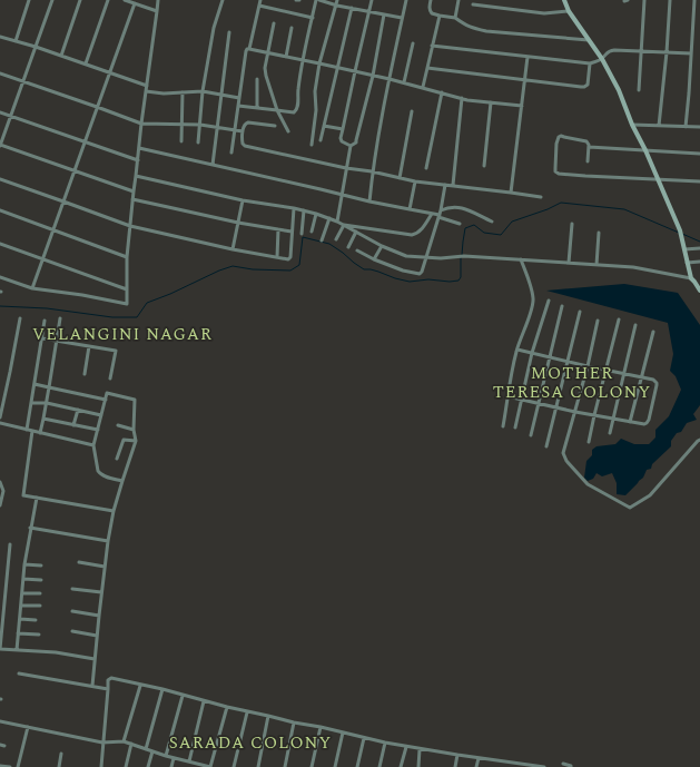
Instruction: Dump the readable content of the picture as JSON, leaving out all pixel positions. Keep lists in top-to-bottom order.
{
  "districts": ["VELANGINI NAGAR", "MOTHER TERESA COLONY", "SARADA COLONY"]
}
